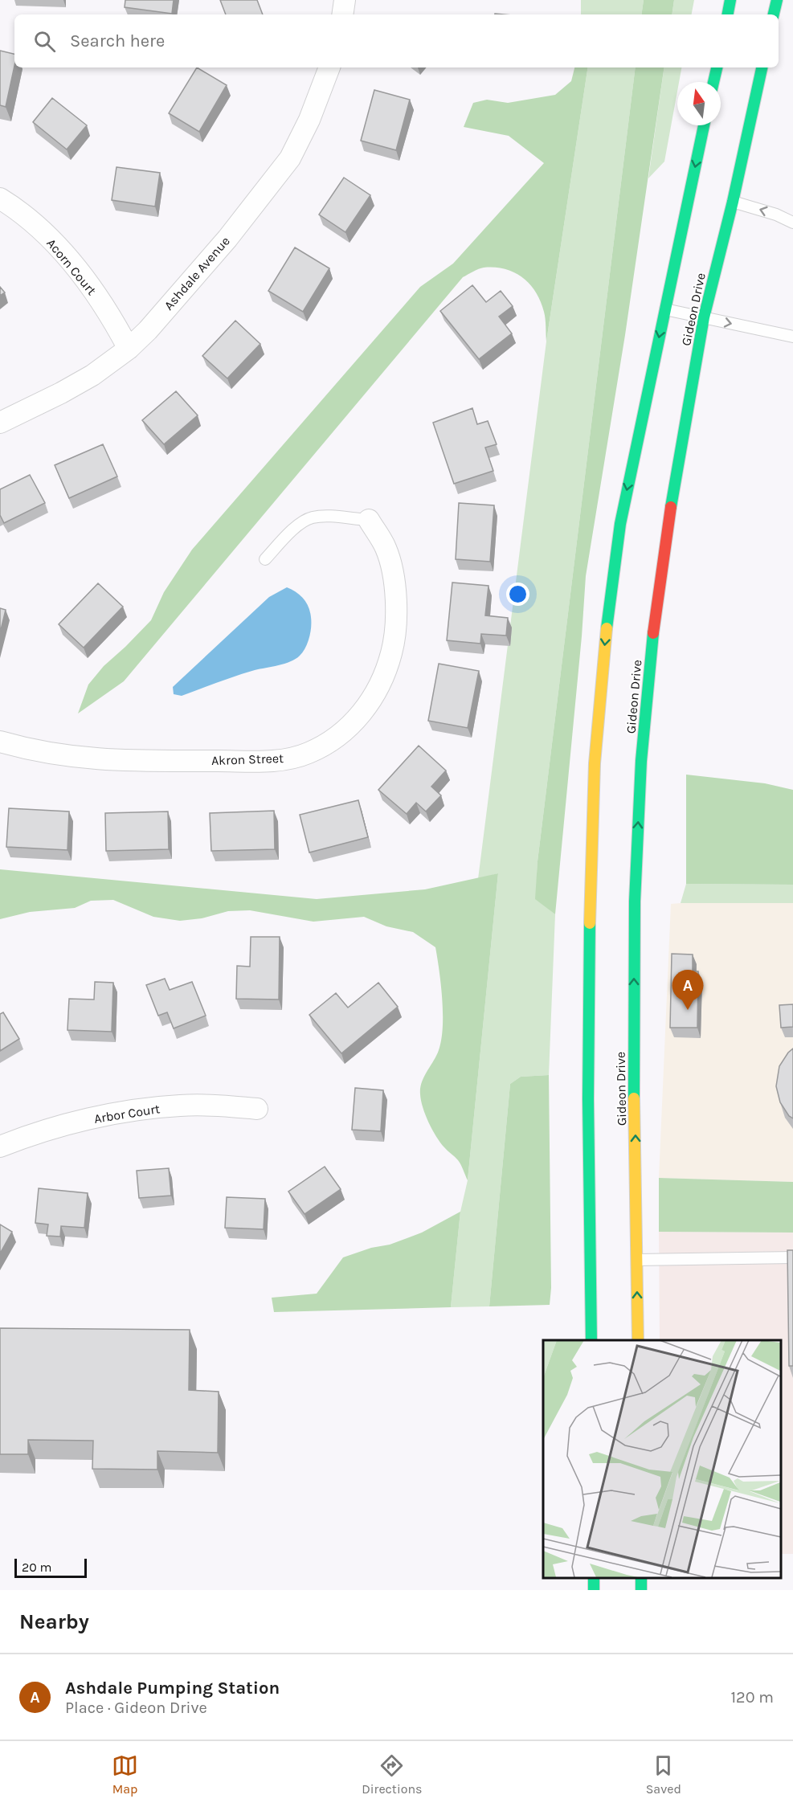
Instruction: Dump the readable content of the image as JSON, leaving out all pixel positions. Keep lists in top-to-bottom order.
{
  "streets": {
    "main road": ["Gideon Drive"],
    "street": [
      "Acorn Court",
      "Ashdale Avenue",
      "Akron Street",
      "Arbor Court"
    ]
  },
  "crossings": [
    ["Acorn Court", "Ashdale Avenue"]
  ],
  "scale_bar": "20 m",
  "north": "top",
  "page": {
    "search": "Search here",
    "pins": "A",
    "scale": "20 m",
    "heading": "Nearby",
    "list": [
      {
        "mark": "A",
        "name": "Ashdale Pumping Station",
        "note": "Place · Gideon Drive",
        "value": "120 m"
      }
    ],
    "nav": ["Map", "Directions", "Saved"]
  }
}
